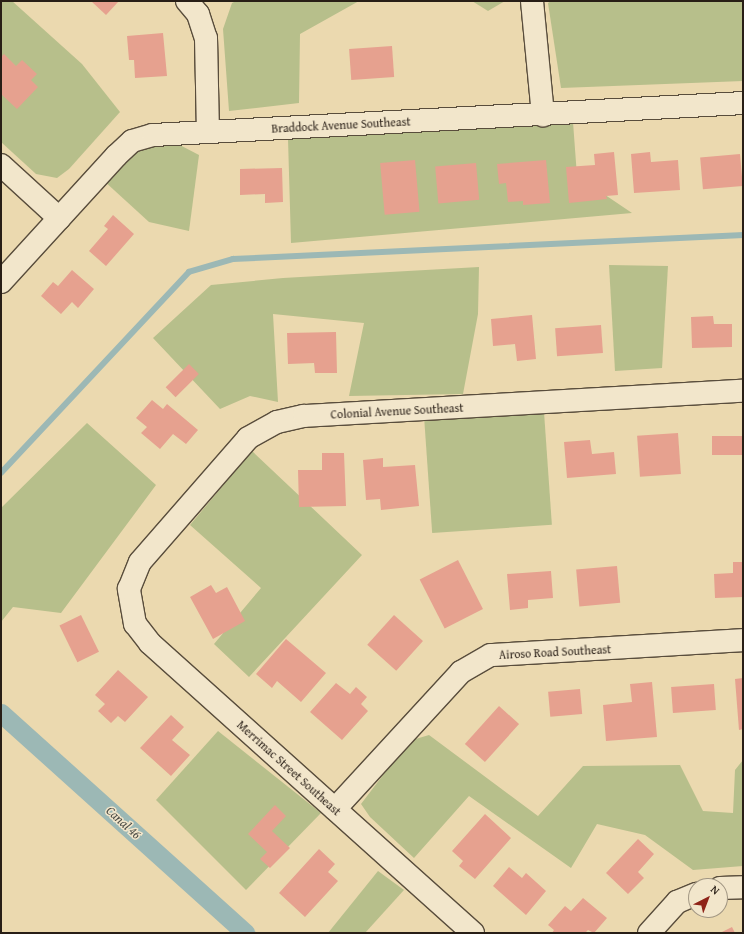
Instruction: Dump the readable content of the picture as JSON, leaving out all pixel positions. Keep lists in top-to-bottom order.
{
  "streets": {
    "street": [
      "Braddock Avenue Southeast",
      "Colonial Avenue Southeast",
      "Airoso Road Southeast",
      "Merrimac Street Southeast"
    ]
  },
  "crossings": [
    ["Colonial Avenue Southeast", "Merrimac Street Southeast"],
    ["Airoso Road Southeast", "Merrimac Street Southeast"]
  ],
  "water": ["Canal 46"],
  "north": "top right"
}
